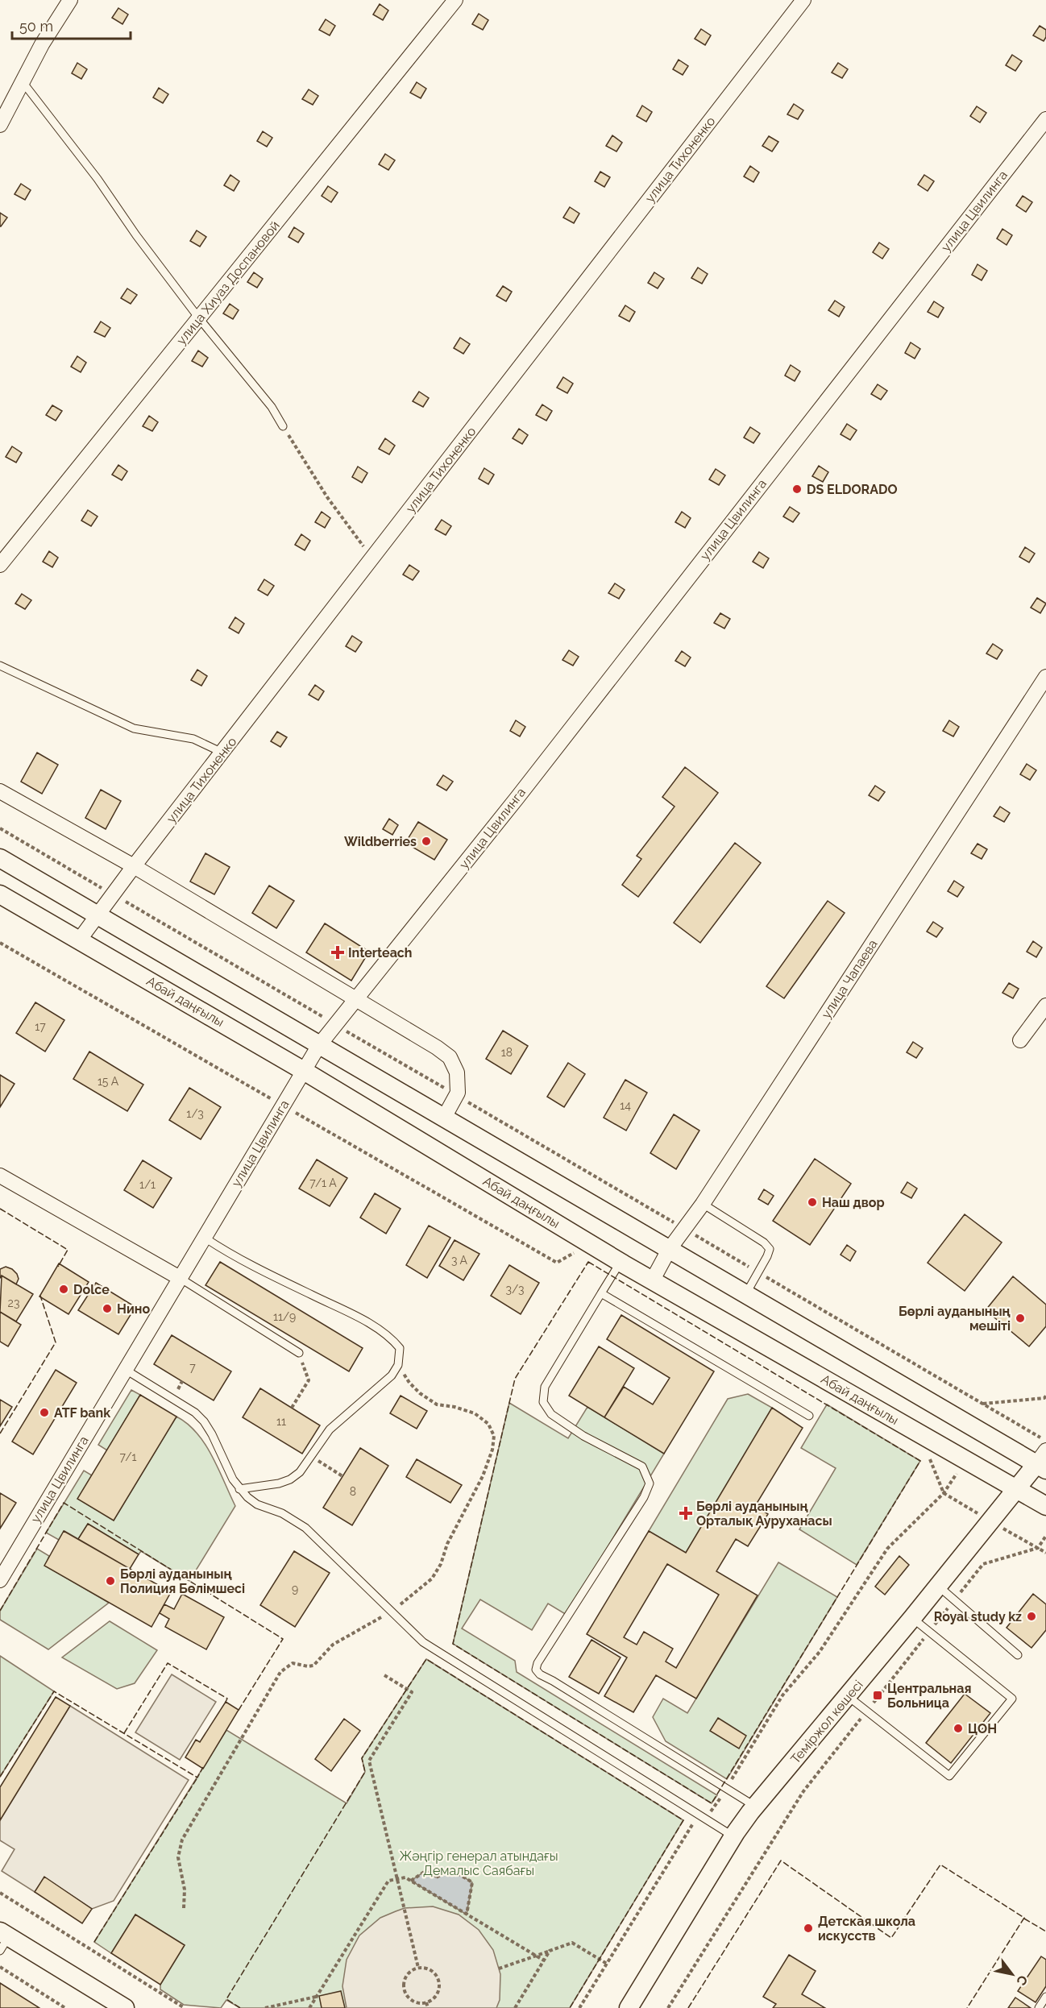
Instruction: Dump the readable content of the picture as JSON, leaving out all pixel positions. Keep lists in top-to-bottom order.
{
  "streets": {
    "street": [
      "улица Тихоненко",
      "улица Цвилинга",
      "улица Хиуаз Доспановой",
      "улица Чапаева",
      "Абай даңғылы",
      "Теміржол көшесі"
    ]
  },
  "crossings": [
    ["улица Тихоненко", "Абай даңғылы"],
    ["улица Цвилинга", "Абай даңғылы"],
    ["улица Чапаева", "Абай даңғылы"],
    ["Абай даңғылы", "Теміржол көшесі"]
  ],
  "parks": ["Жәңгір генерал атындағы Демалыс Саябағы"],
  "places": {
    "other": [
      "DS ELDORADO",
      "Wildberries",
      "Наш двор",
      "Dolce",
      "Нино",
      "Бөрлі ауданының мешіті",
      "ATF bank",
      "Бөрлі ауданының Полиция Бөлімшесі",
      "Royal study kz",
      "ЦОН",
      "Детская школа искусств"
    ],
    "health": ["Interteach", "Бөрлі ауданының Орталық Ауруханасы"],
    "transit": ["Центральная Больница"]
  },
  "house_numbers": [
    "17",
    "18",
    "15 А",
    "14",
    "1/3",
    "7/1 А",
    "1/1",
    "3 А",
    "3/3",
    "23",
    "11/9",
    "7",
    "11",
    "7/1",
    "8",
    "9"
  ],
  "scale_bar": "50 m",
  "north": "bottom right"
}
